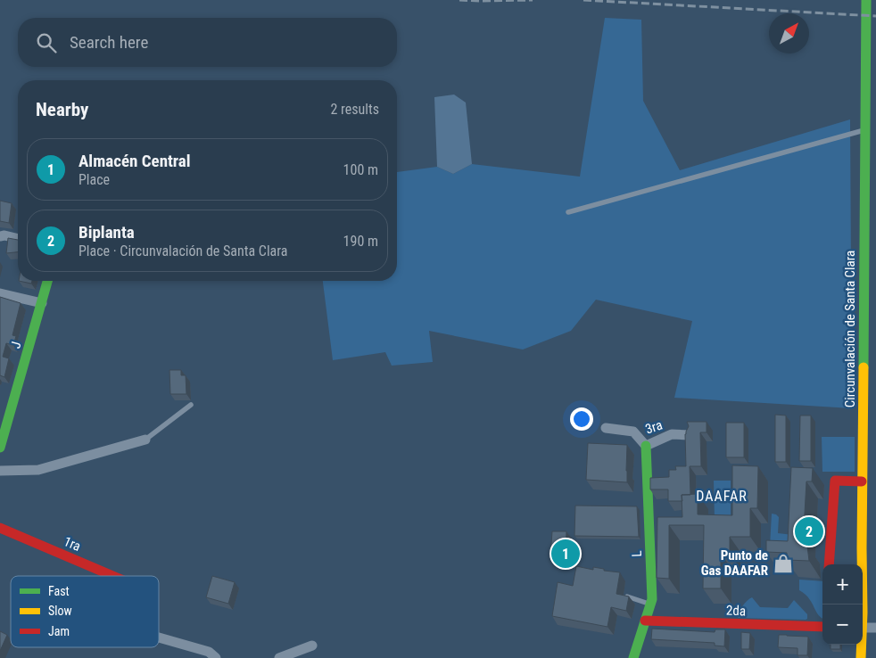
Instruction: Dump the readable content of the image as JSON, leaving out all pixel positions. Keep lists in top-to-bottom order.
{
  "streets": {
    "main road": [
      "Circunvalación de Santa Clara",
      "J",
      "1ra",
      "L",
      "2da"
    ],
    "street": ["3ra"]
  },
  "crossings": [
    ["3ra", "L"],
    ["L", "2da"]
  ],
  "districts": ["DAAFAR"],
  "places": {
    "shop": ["Punto de Gas DAAFAR"]
  },
  "legend": ["Fast", "Slow", "Jam"],
  "north": "top right",
  "page": {
    "search": "Search here",
    "heading": ["Nearby", "2 results"],
    "list": [
      {
        "mark": "1",
        "name": "Almacén Central",
        "note": "Place",
        "value": "100 m"
      },
      {
        "mark": "2",
        "name": "Biplanta",
        "note": "Place · Circunvalación de Santa Clara",
        "value": "190 m"
      }
    ],
    "pins": ["2", "1"],
    "map_buttons": ["+", "−"]
  }
}
